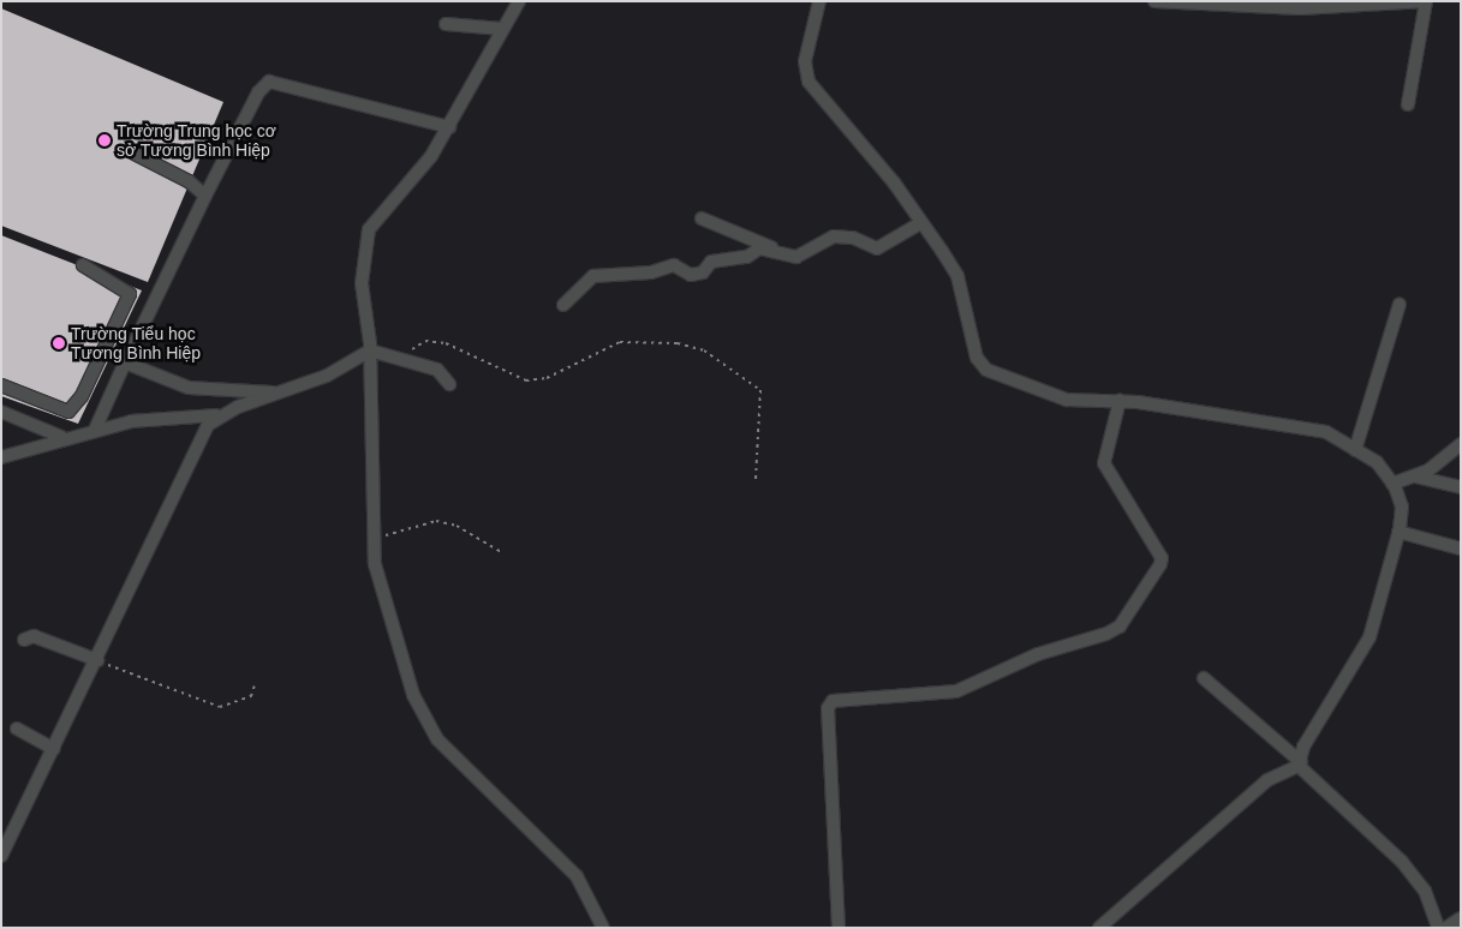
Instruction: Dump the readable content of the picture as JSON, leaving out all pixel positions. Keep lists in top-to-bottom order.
{
  "places": ["Trường Trung học cơ sở Tương Bình Hiệp", "Trường Tiểu học Tương Bình Hiệp"]
}
